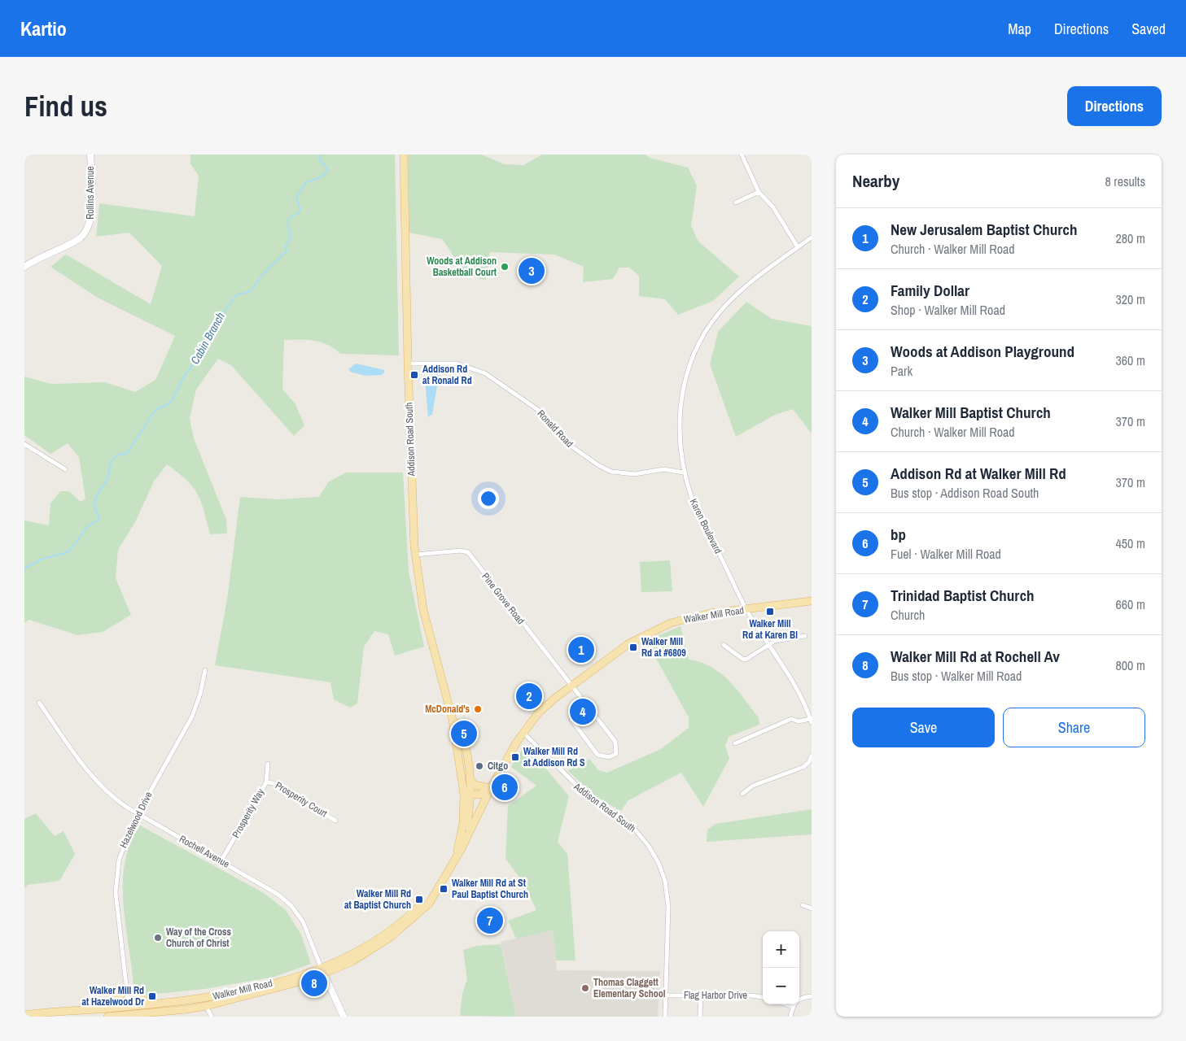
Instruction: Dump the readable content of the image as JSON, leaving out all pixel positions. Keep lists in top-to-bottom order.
{
  "streets": {
    "main road": ["Addison Road South", "Walker Mill Road"],
    "street": [
      "Rollins Avenue",
      "Ronald Road",
      "Karen Boulevard",
      "Pine Grove Road",
      "Prosperity Court",
      "Prosperity Way",
      "Hazelwood Drive",
      "Rochell Avenue",
      "Flag Harbor Drive"
    ]
  },
  "crossings": [
    ["Ronald Road", "Addison Road South"],
    ["Ronald Road", "Karen Boulevard"],
    ["Addison Road South", "Pine Grove Road"],
    ["Addison Road South", "Walker Mill Road"],
    ["Addison Road South", "Flag Harbor Drive"],
    ["Karen Boulevard", "Walker Mill Road"],
    ["Pine Grove Road", "Walker Mill Road"],
    ["Walker Mill Road", "Hazelwood Drive"],
    ["Walker Mill Road", "Rochell Avenue"],
    ["Prosperity Court", "Prosperity Way"],
    ["Prosperity Way", "Rochell Avenue"],
    ["Hazelwood Drive", "Rochell Avenue"]
  ],
  "water": ["Cabin Branch"],
  "places": {
    "other": [
      "Woods at Addison Basketball Court",
      "McDonald's",
      "Citgo",
      "Way of the Cross Church of Christ",
      "Thomas Claggett Elementary School"
    ],
    "transit": [
      "Addison Rd at Ronald Rd",
      "Walker Mill Rd at Karen Bl",
      "Walker Mill Rd at #6809",
      "Walker Mill Rd at Addison Rd S",
      "Walker Mill Rd at St Paul Baptist Church",
      "Walker Mill Rd at Baptist Church",
      "Walker Mill Rd at Hazelwood Dr"
    ]
  },
  "page": {
    "header": "Kartio",
    "nav": ["Map", "Directions", "Saved"],
    "buttons": [
      "Directions",
      ["Save", "Share"]
    ],
    "title": "Find us",
    "heading": ["Nearby", "8 results"],
    "list": [
      {
        "mark": "1",
        "name": "New Jerusalem Baptist Church",
        "note": "Church · Walker Mill Road",
        "value": "280 m"
      },
      {
        "mark": "2",
        "name": "Family Dollar",
        "note": "Shop · Walker Mill Road",
        "value": "320 m"
      },
      {
        "mark": "3",
        "name": "Woods at Addison Playground",
        "note": "Park",
        "value": "360 m"
      },
      {
        "mark": "4",
        "name": "Walker Mill Baptist Church",
        "note": "Church · Walker Mill Road",
        "value": "370 m"
      },
      {
        "mark": "5",
        "name": "Addison Rd at Walker Mill Rd",
        "note": "Bus stop · Addison Road South",
        "value": "370 m"
      },
      {
        "mark": "6",
        "name": "bp",
        "note": "Fuel · Walker Mill Road",
        "value": "450 m"
      },
      {
        "mark": "7",
        "name": "Trinidad Baptist Church",
        "note": "Church",
        "value": "660 m"
      },
      {
        "mark": "8",
        "name": "Walker Mill Rd at Rochell Av",
        "note": "Bus stop · Walker Mill Road",
        "value": "800 m"
      }
    ],
    "pins": [
      "3",
      "1",
      "2",
      "4",
      "5",
      "6",
      "7",
      "8"
    ],
    "map_buttons": ["+", "−"]
  }
}
